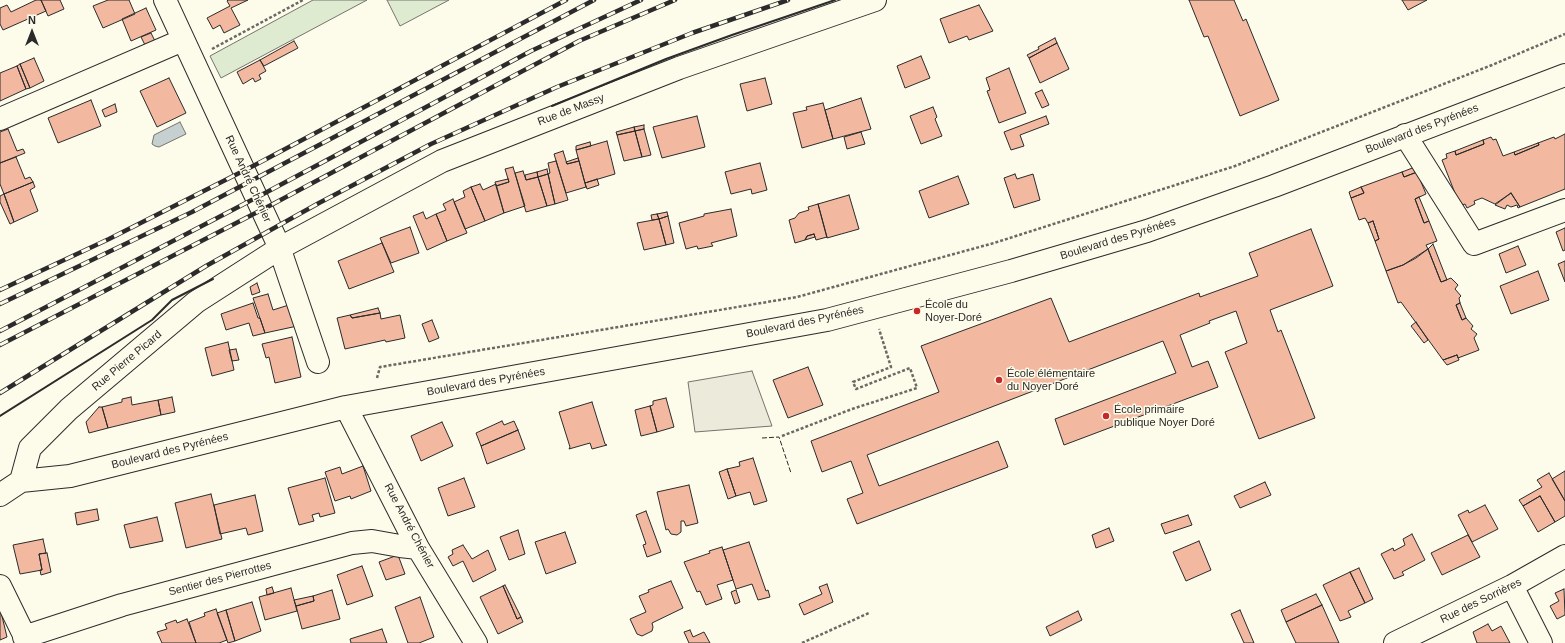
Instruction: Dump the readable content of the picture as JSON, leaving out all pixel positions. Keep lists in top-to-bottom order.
{
  "streets": {
    "street": [
      "Rue de Massy",
      "Boulevard des Pyrénées",
      "Rue André Chénier",
      "Rue Pierre Picard",
      "Sentier des Pierrottes",
      "Rue des Sorrières"
    ]
  },
  "crossings": [
    ["Rue de Massy", "Rue André Chénier"],
    ["Rue de Massy", "Rue Pierre Picard"],
    ["Boulevard des Pyrénées", "Rue André Chénier"],
    ["Boulevard des Pyrénées", "Rue Pierre Picard"],
    ["Rue André Chénier", "Rue Pierre Picard"],
    ["Rue André Chénier", "Sentier des Pierrottes"]
  ],
  "places": ["École du Noyer-Doré", "École élémentaire du Noyer Doré", "École primaire publique Noyer Doré"],
  "north": "top"
}
